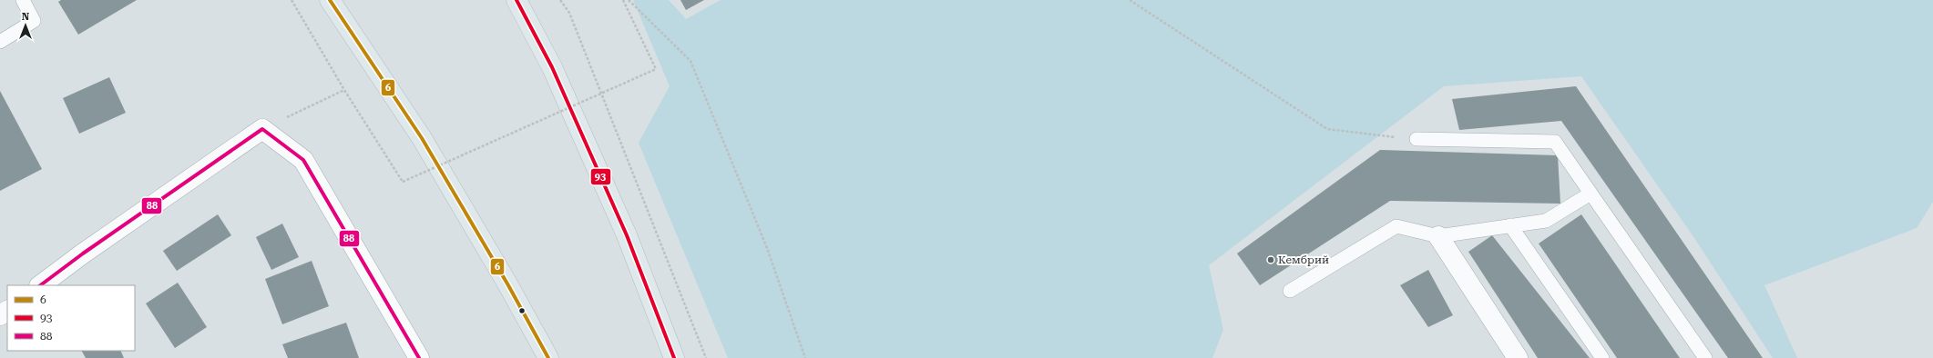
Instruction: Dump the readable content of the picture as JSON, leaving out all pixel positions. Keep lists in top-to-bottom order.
{
  "places": ["Кембрий"],
  "lines": ["transit line 6", "transit line 93", "transit line 88"],
  "legend": ["6", "93", "88"],
  "north": "top"
}
